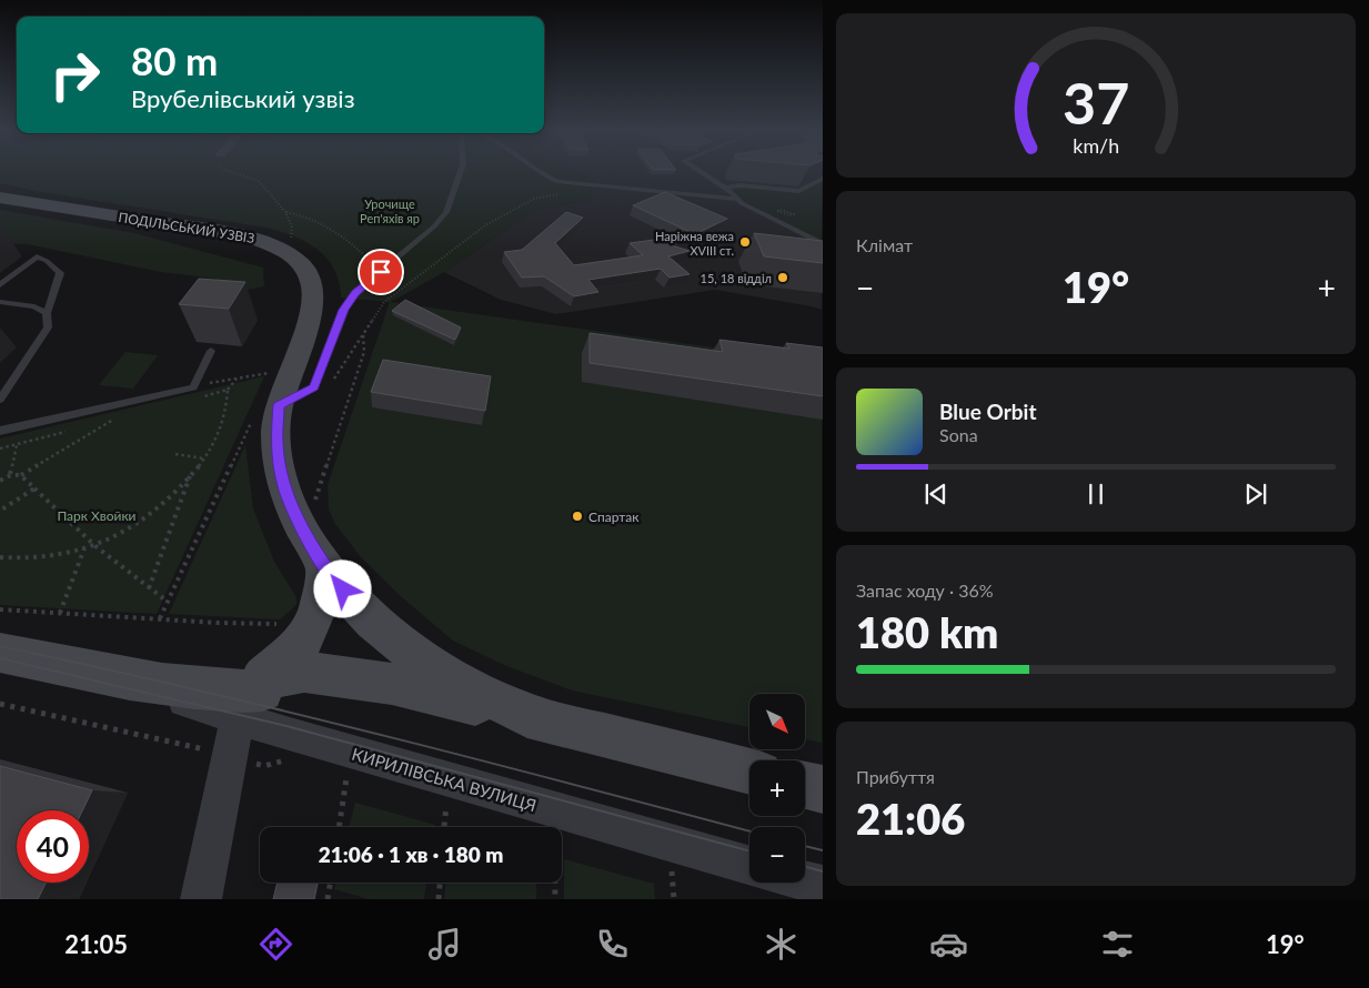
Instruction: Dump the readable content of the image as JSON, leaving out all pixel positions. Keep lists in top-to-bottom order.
{
  "streets": {
    "street": ["ПОДІЛЬСЬКИЙ УЗВІЗ", "КИРИЛІВСЬКА ВУЛИЦЯ"]
  },
  "crossings": [
    ["ПОДІЛЬСЬКИЙ УЗВІЗ", "КИРИЛІВСЬКА ВУЛИЦЯ"]
  ],
  "parks": ["Урочище Реп'яхів яр", "Парк Хвойки"],
  "places": ["Наріжна вежа XVIII ст.", "15, 18 відділ", "Спартак"],
  "north": "bottom right",
  "page": {
    "turn": ["80 m", "Врубелівський узвіз"],
    "tile": [
      "Клімат",
      ["Запас ходу · 36%", "180 km"],
      ["Прибуття", "21:06"]
    ],
    "heat": ["−", "19°", "+"],
    "song": ["Blue Orbit", "Sona"],
    "map_buttons": ["+", "−"],
    "limit": "40",
    "trip": "21:06 · 1 хв · 180 m",
    "tabs": ["21:05", "19°"],
    "gauge": ["37", "km/h"]
  }
}
